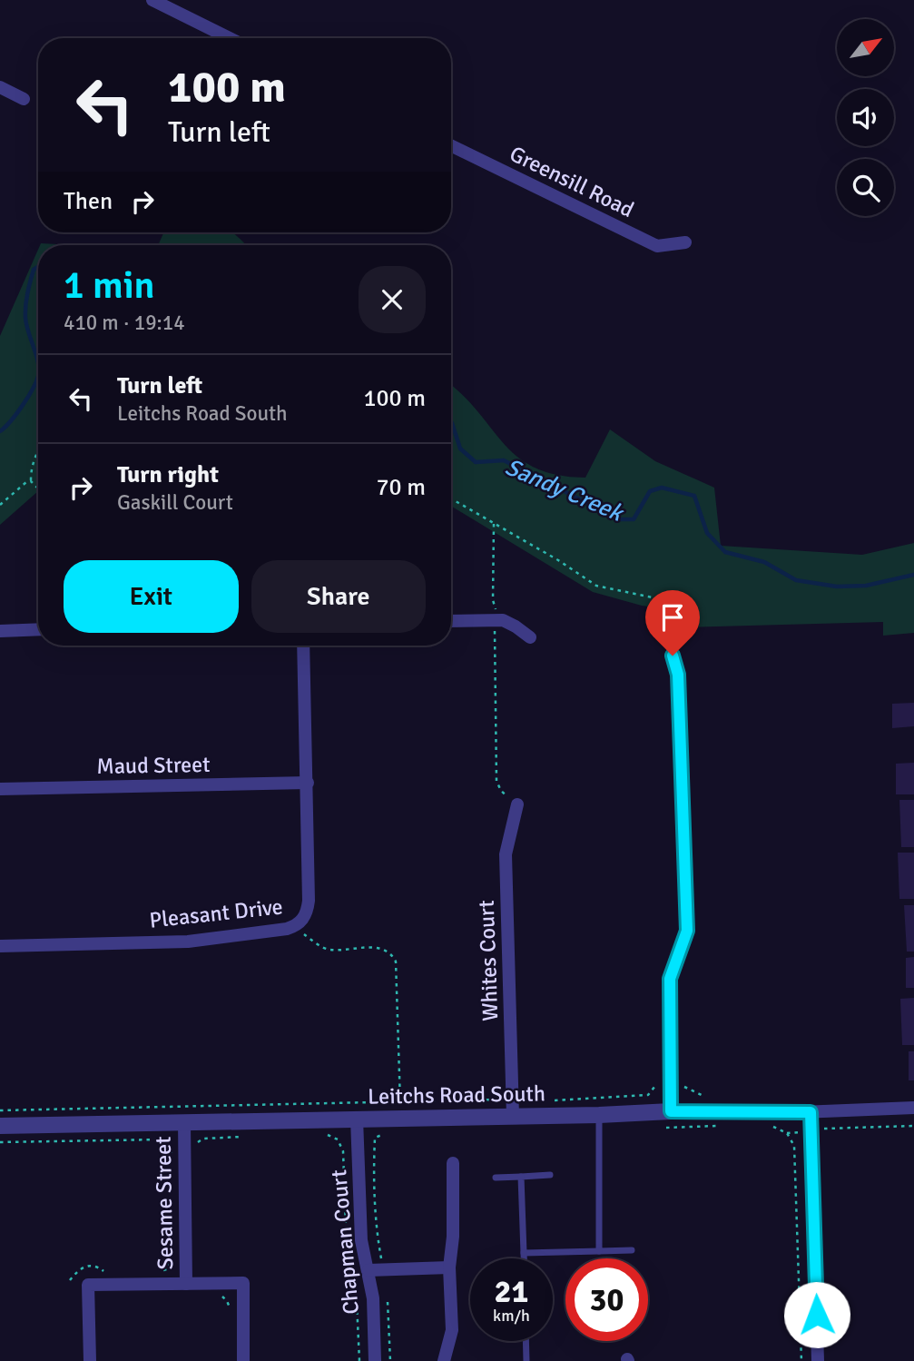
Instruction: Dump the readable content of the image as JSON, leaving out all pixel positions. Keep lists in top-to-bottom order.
{
  "streets": {
    "street": [
      "Greensill Road",
      "Maud Street",
      "Pleasant Drive",
      "Whites Court",
      "Leitchs Road South",
      "Sesame Street",
      "Chapman Court"
    ]
  },
  "crossings": [
    ["Maud Street", "Pleasant Drive"],
    ["Whites Court", "Leitchs Road South"],
    ["Leitchs Road South", "Sesame Street"],
    ["Leitchs Road South", "Chapman Court"]
  ],
  "water": ["Sandy Creek"],
  "north": "top right",
  "page": {
    "turn": ["100 m", "Turn left"],
    "then": "Then",
    "heading": ["1 min", "410 m · 19:14"],
    "list": [
      {
        "name": "Turn left",
        "note": "Leitchs Road South",
        "value": "100 m"
      },
      {
        "name": "Turn right",
        "note": "Gaskill Court",
        "value": "70 m"
      }
    ],
    "buttons": ["Exit", "Share"],
    "speed": "21 km/h",
    "limit": "30"
  }
}
